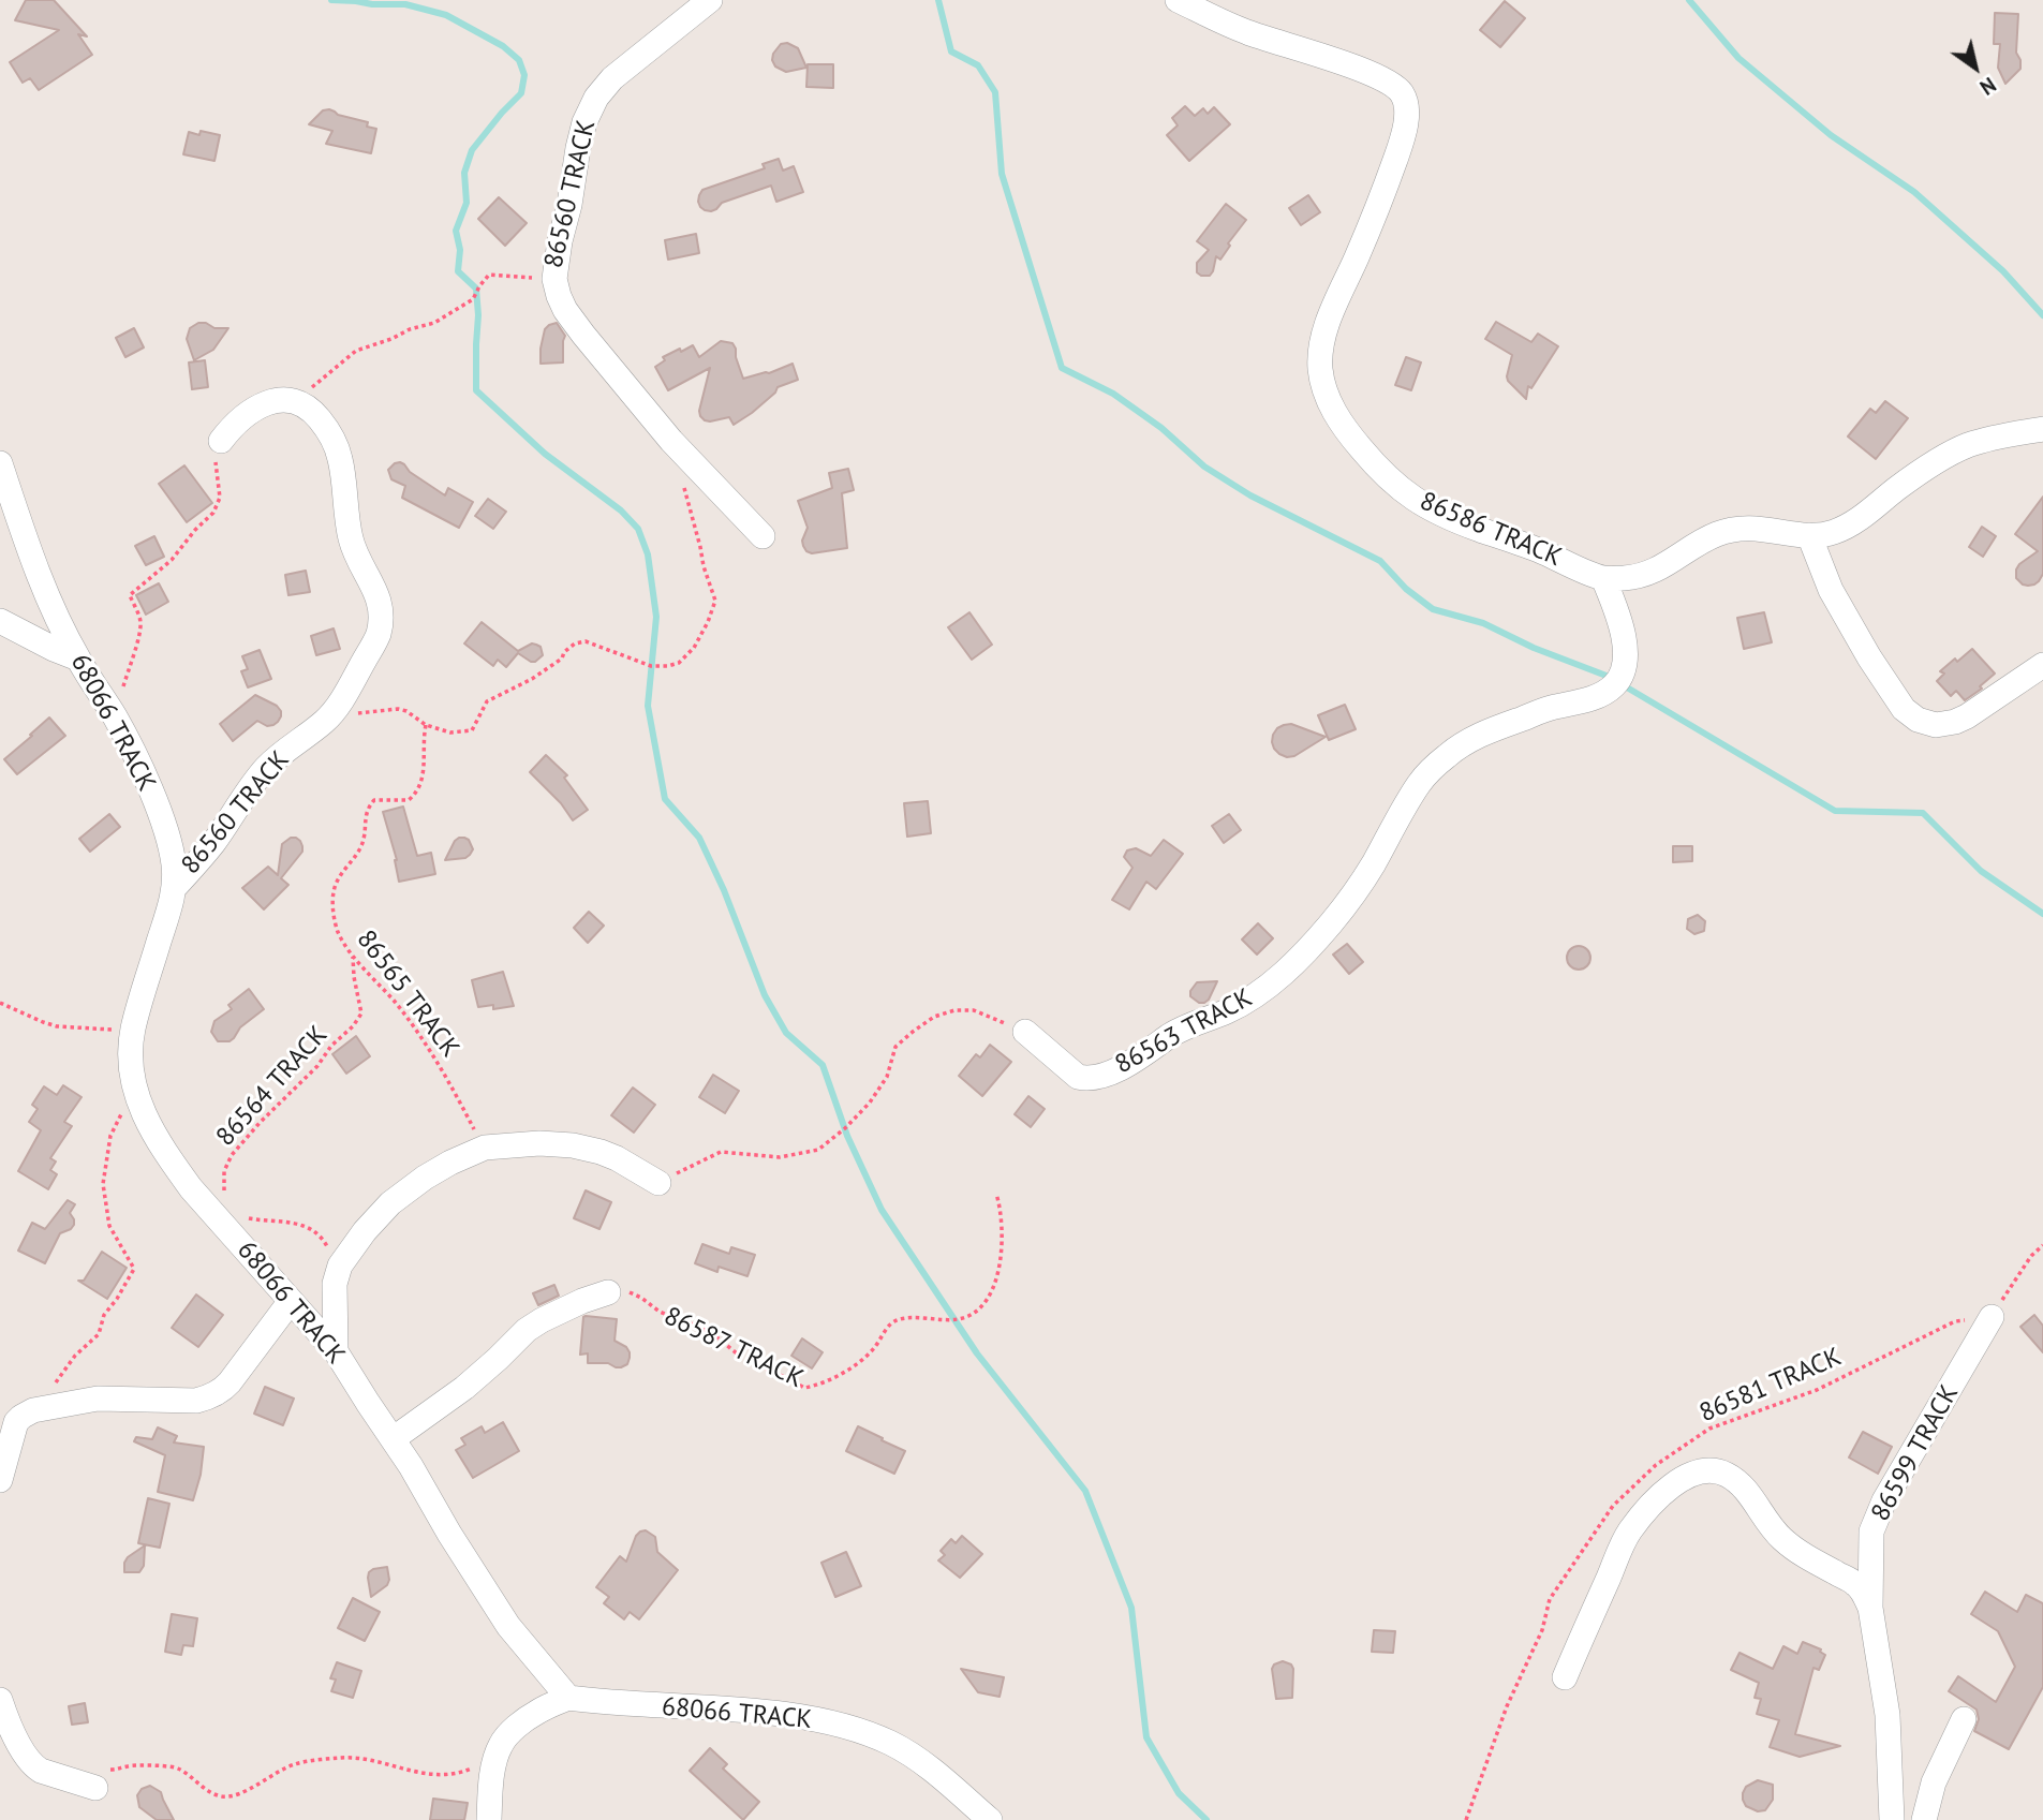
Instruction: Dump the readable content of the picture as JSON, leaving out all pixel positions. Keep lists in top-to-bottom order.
{
  "streets": {
    "street": [
      "86560 TRACK",
      "86586 TRACK",
      "68066 TRACK",
      "86563 TRACK",
      "86599 TRACK"
    ],
    "path": [
      "86565 TRACK",
      "86564 TRACK",
      "86587 TRACK",
      "86581 TRACK"
    ]
  },
  "crossings": [
    ["86560 TRACK", "68066 TRACK"],
    ["86586 TRACK", "86563 TRACK"],
    ["86565 TRACK", "86564 TRACK"],
    ["86581 TRACK", "86599 TRACK"]
  ],
  "north": "bottom right"
}
